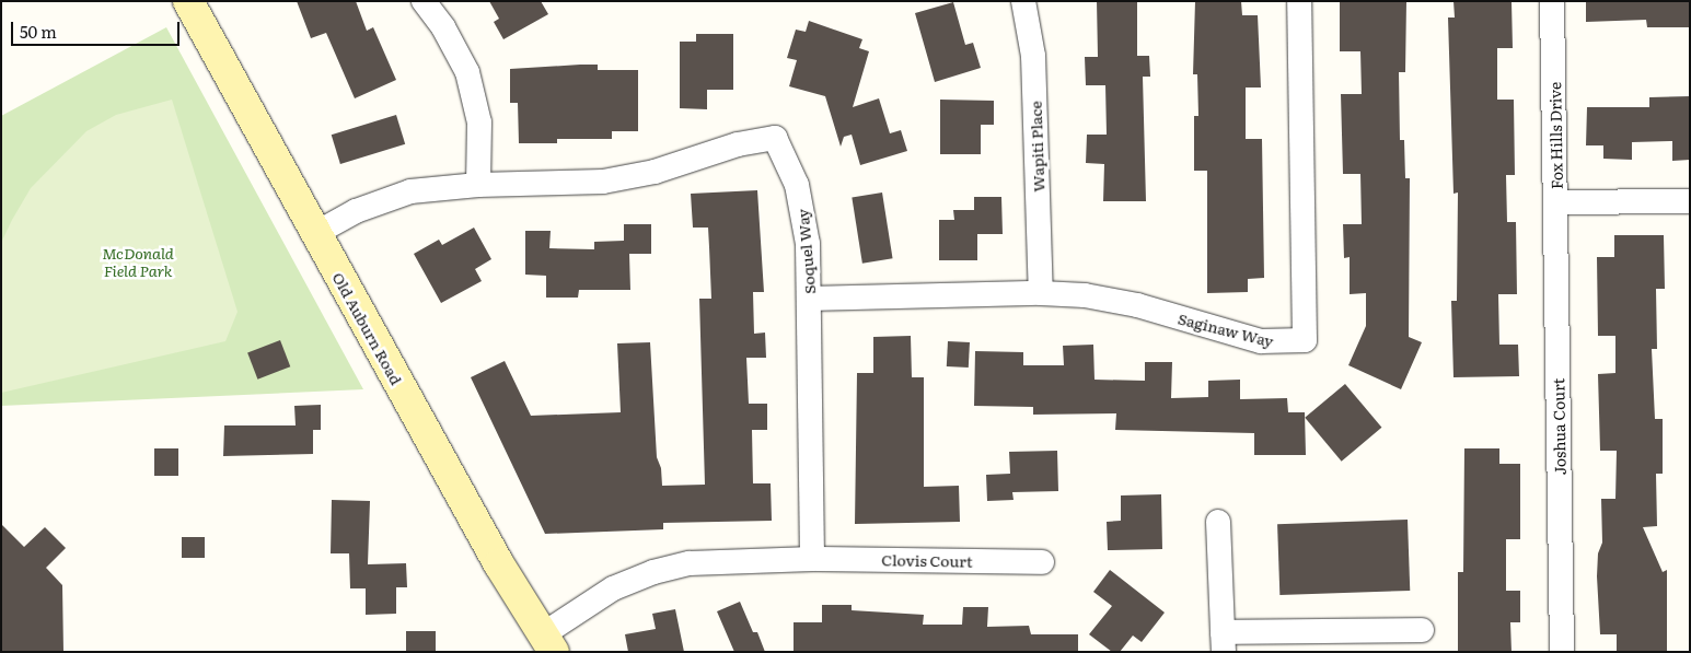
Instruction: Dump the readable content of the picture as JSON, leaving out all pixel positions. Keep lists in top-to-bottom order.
{
  "streets": {
    "main road": ["Old Auburn Road"],
    "street": [
      "Fox Hills Drive",
      "Wapiti Place",
      "Soquel Way",
      "Saginaw Way",
      "Joshua Court",
      "Clovis Court"
    ]
  },
  "crossings": [
    ["Fox Hills Drive", "Joshua Court"],
    ["Wapiti Place", "Saginaw Way"],
    ["Soquel Way", "Old Auburn Road"],
    ["Soquel Way", "Saginaw Way"],
    ["Soquel Way", "Clovis Court"]
  ],
  "parks": ["McDonald Field Park"],
  "scale_bar": "50 m"
}
